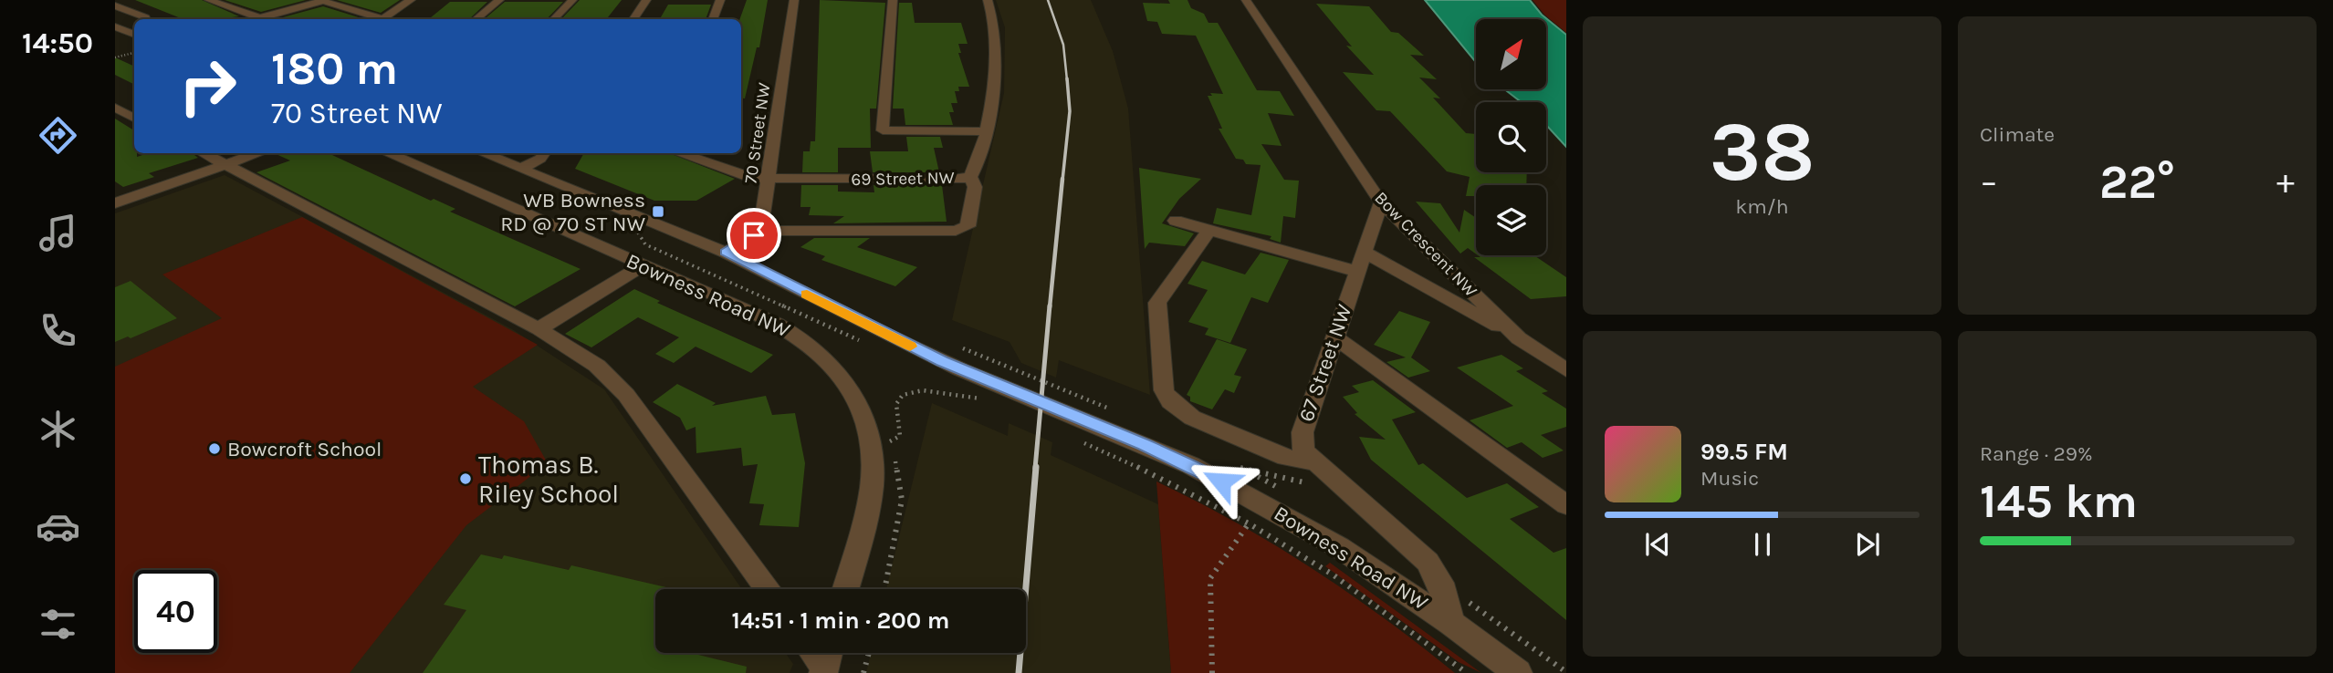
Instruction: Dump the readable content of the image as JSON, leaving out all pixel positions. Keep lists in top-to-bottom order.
{
  "streets": {
    "street": [
      "70 Street NW",
      "69 Street NW",
      "Bow Crescent NW",
      "Bowness Road NW",
      "67 Street NW"
    ]
  },
  "crossings": [
    ["70 Street NW", "69 Street NW"],
    ["Bow Crescent NW", "67 Street NW"],
    ["Bowness Road NW", "67 Street NW"]
  ],
  "places": {
    "transit": ["WB Bowness RD @ 70 ST NW"],
    "other": ["Bowcroft School", "Thomas B. Riley School"]
  },
  "north": "top right",
  "page": {
    "tabs": "14:50",
    "tile": [
      ["38", "km/h"],
      "Climate",
      ["Range · 29%", "145 km"]
    ],
    "turn": ["180 m", "70 Street NW"],
    "heat": ["−", "22°", "+"],
    "song": ["99.5 FM", "Music"],
    "limit": "40",
    "trip": "14:51 · 1 min · 200 m"
  }
}
